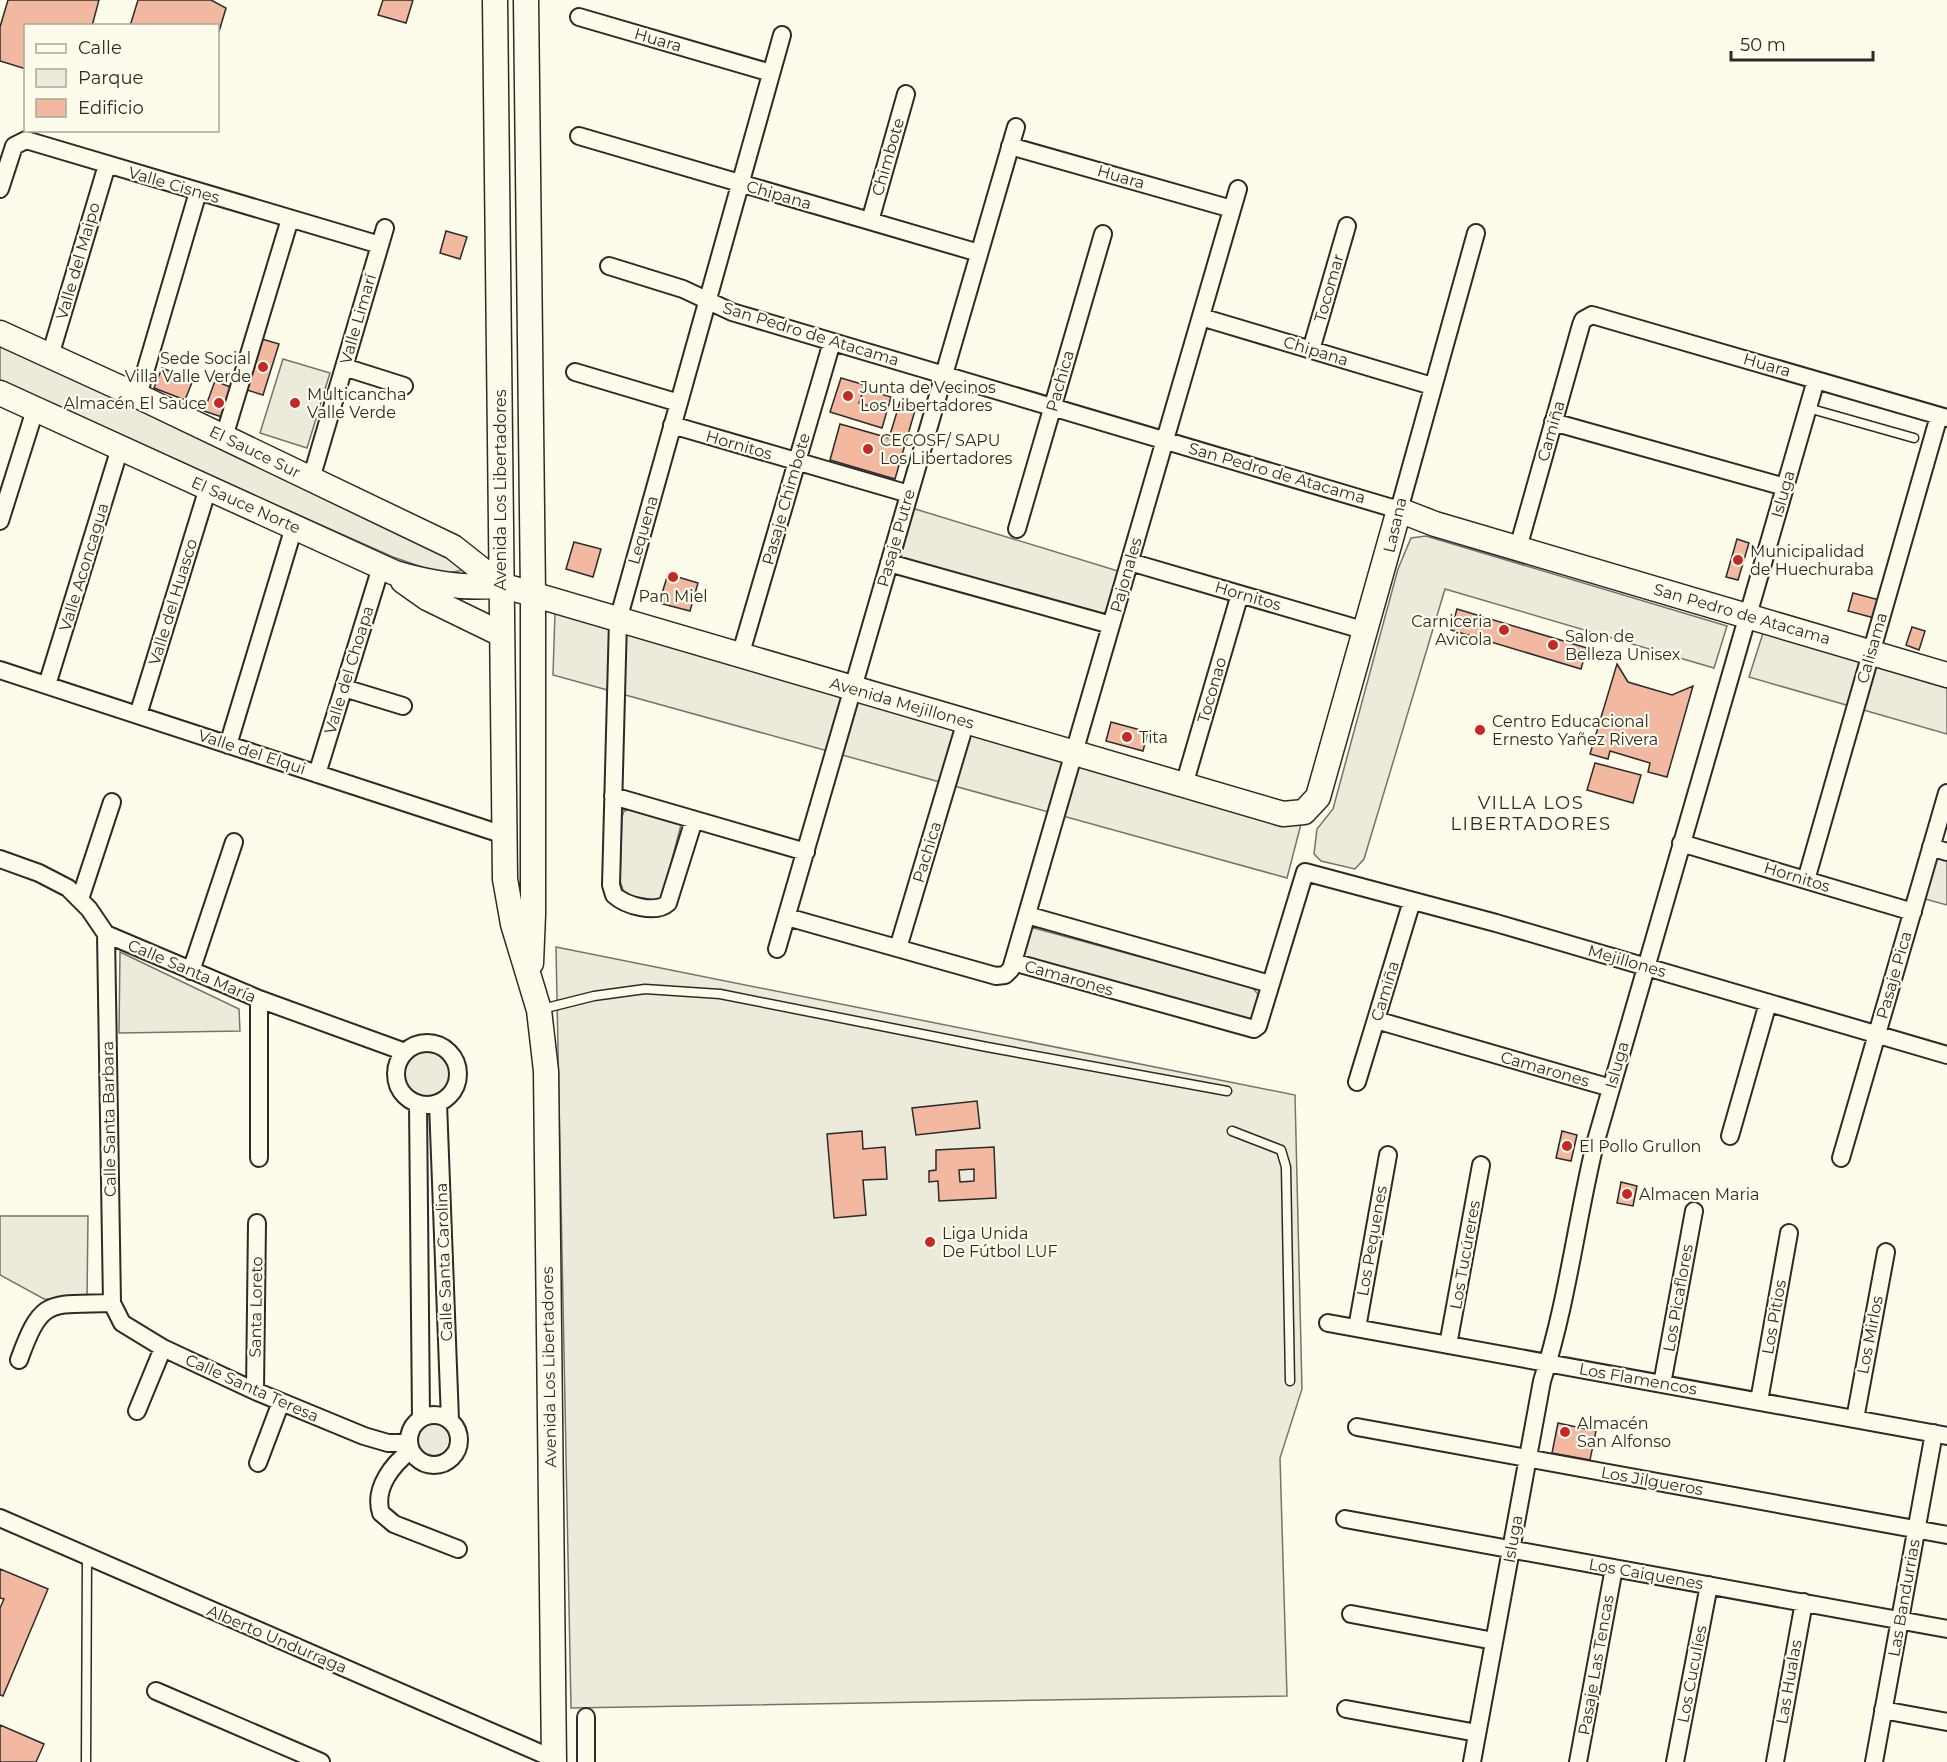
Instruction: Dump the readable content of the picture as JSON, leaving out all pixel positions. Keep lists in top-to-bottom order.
{
  "streets": {
    "street": [
      "Huara",
      "Chimbote",
      "Valle Cisnes",
      "Chipana",
      "Valle del Maipo",
      "Tocomar",
      "Valle Limarí",
      "San Pedro de Atacama",
      "Pachica",
      "Camiña",
      "Hornitos",
      "El Sauce Sur",
      "Avenida Los Libertadores",
      "Isluga",
      "Pasaje Chimbote",
      "El Sauce Norte",
      "Lasana",
      "Lequena",
      "Pasaje Putre",
      "Valle Aconcagua",
      "Pajonales",
      "Valle del Huasco",
      "Calisama",
      "Valle del Choapa",
      "Toconao",
      "Avenida Mejillones",
      "Valle del Elqui",
      "Mejillones",
      "Calle Santa María",
      "Pasaje Pica",
      "Camarones",
      "Calle Santa Barbara",
      "Los Pequenes",
      "Los Tucúreres",
      "Calle Santa Carolina",
      "Los Picaflores",
      "Santa Loreto",
      "Los Pitios",
      "Los Mirlos",
      "Los Flamencos",
      "Calle Santa Teresa",
      "Los Jilgueros",
      "Los Caiquenes",
      "Las Bandurrias",
      "Alberto Undurraga",
      "Pasaje Las Tencas",
      "Los Cuculíes",
      "Las Hualas"
    ]
  },
  "crossings": [
    ["Huara", "Camiña"],
    ["Huara", "Isluga"],
    ["Huara", "Lequena"],
    ["Huara", "Pasaje Putre"],
    ["Huara", "Pajonales"],
    ["Huara", "Calisama"],
    ["Chimbote", "Chipana"],
    ["Valle Cisnes", "Valle del Maipo"],
    ["Valle Cisnes", "Valle Limarí"],
    ["Chipana", "Tocomar"],
    ["Chipana", "Lasana"],
    ["Chipana", "Lequena"],
    ["Chipana", "Pasaje Putre"],
    ["Chipana", "Pajonales"],
    ["Valle del Maipo", "El Sauce Sur"],
    ["Valle Limarí", "El Sauce Sur"],
    ["San Pedro de Atacama", "Pachica"],
    ["San Pedro de Atacama", "Camiña"],
    ["San Pedro de Atacama", "Isluga"],
    ["San Pedro de Atacama", "Pasaje Chimbote"],
    ["San Pedro de Atacama", "Lasana"],
    ["San Pedro de Atacama", "Lequena"],
    ["San Pedro de Atacama", "Pasaje Putre"],
    ["San Pedro de Atacama", "Pajonales"],
    ["San Pedro de Atacama", "Calisama"],
    ["Pachica", "Avenida Mejillones"],
    ["Pachica", "Camarones"],
    ["Camiña", "Mejillones"],
    ["Camiña", "Camarones"],
    ["Hornitos", "Isluga"],
    ["Hornitos", "Pasaje Chimbote"],
    ["Hornitos", "Lasana"],
    ["Hornitos", "Lequena"],
    ["Hornitos", "Pasaje Putre"],
    ["Hornitos", "Pajonales"],
    ["Hornitos", "Calisama"],
    ["Hornitos", "Toconao"],
    ["Hornitos", "Pasaje Pica"],
    ["El Sauce Sur", "Avenida Los Libertadores"],
    ["El Sauce Sur", "El Sauce Norte"],
    ["El Sauce Sur", "Avenida Mejillones"],
    ["Avenida Los Libertadores", "El Sauce Norte"],
    ["Avenida Los Libertadores", "Avenida Mejillones"],
    ["Avenida Los Libertadores", "Valle del Elqui"],
    ["Avenida Los Libertadores", "Alberto Undurraga"],
    ["Isluga", "Mejillones"],
    ["Isluga", "Camarones"],
    ["Isluga", "Los Flamencos"],
    ["Isluga", "Los Jilgueros"],
    ["Isluga", "Los Caiquenes"],
    ["Pasaje Chimbote", "Avenida Mejillones"],
    ["El Sauce Norte", "Valle Aconcagua"],
    ["El Sauce Norte", "Valle del Huasco"],
    ["El Sauce Norte", "Valle del Choapa"],
    ["El Sauce Norte", "Avenida Mejillones"],
    ["Lasana", "Avenida Mejillones"],
    ["Lequena", "Avenida Mejillones"],
    ["Pasaje Putre", "Avenida Mejillones"],
    ["Pasaje Putre", "Camarones"],
    ["Valle Aconcagua", "Valle del Elqui"],
    ["Pajonales", "Avenida Mejillones"],
    ["Pajonales", "Camarones"],
    ["Valle del Huasco", "Valle del Elqui"],
    ["Valle del Choapa", "Valle del Elqui"],
    ["Toconao", "Avenida Mejillones"],
    ["Mejillones", "Pasaje Pica"],
    ["Mejillones", "Camarones"],
    ["Calle Santa María", "Calle Santa Barbara"],
    ["Calle Santa María", "Calle Santa Carolina"],
    ["Calle Santa Barbara", "Calle Santa Teresa"],
    ["Los Pequenes", "Los Flamencos"],
    ["Los Tucúreres", "Los Flamencos"],
    ["Calle Santa Carolina", "Calle Santa Teresa"],
    ["Los Picaflores", "Los Flamencos"],
    ["Santa Loreto", "Calle Santa Teresa"],
    ["Los Pitios", "Los Flamencos"],
    ["Los Mirlos", "Los Flamencos"],
    ["Los Flamencos", "Las Bandurrias"],
    ["Los Jilgueros", "Las Bandurrias"],
    ["Los Caiquenes", "Las Bandurrias"],
    ["Los Caiquenes", "Pasaje Las Tencas"],
    ["Los Caiquenes", "Los Cuculíes"],
    ["Los Caiquenes", "Las Hualas"]
  ],
  "districts": ["VILLA LOS LIBERTADORES"],
  "places": [
    "Sede Social Villa Valle Verde",
    "Junta de Vecinos Los Libertadores",
    "Almacén El Sauce",
    "Multicancha Valle Verde",
    "CECOSF/ SAPU Los Libertadores",
    "Municipalidad de Huechuraba",
    "Pan Miel",
    "Carniceria Avicola",
    "Salon de Belleza Unisex",
    "Centro Educacional Ernesto Yañez Rivera",
    "Tita",
    "El Pollo Grullon",
    "Almacen Maria",
    "Liga Unida De Fútbol LUF",
    "Almacén San Alfonso"
  ],
  "legend": ["Calle", "Parque", "Edificio"],
  "scale_bar": "50 m"
}
